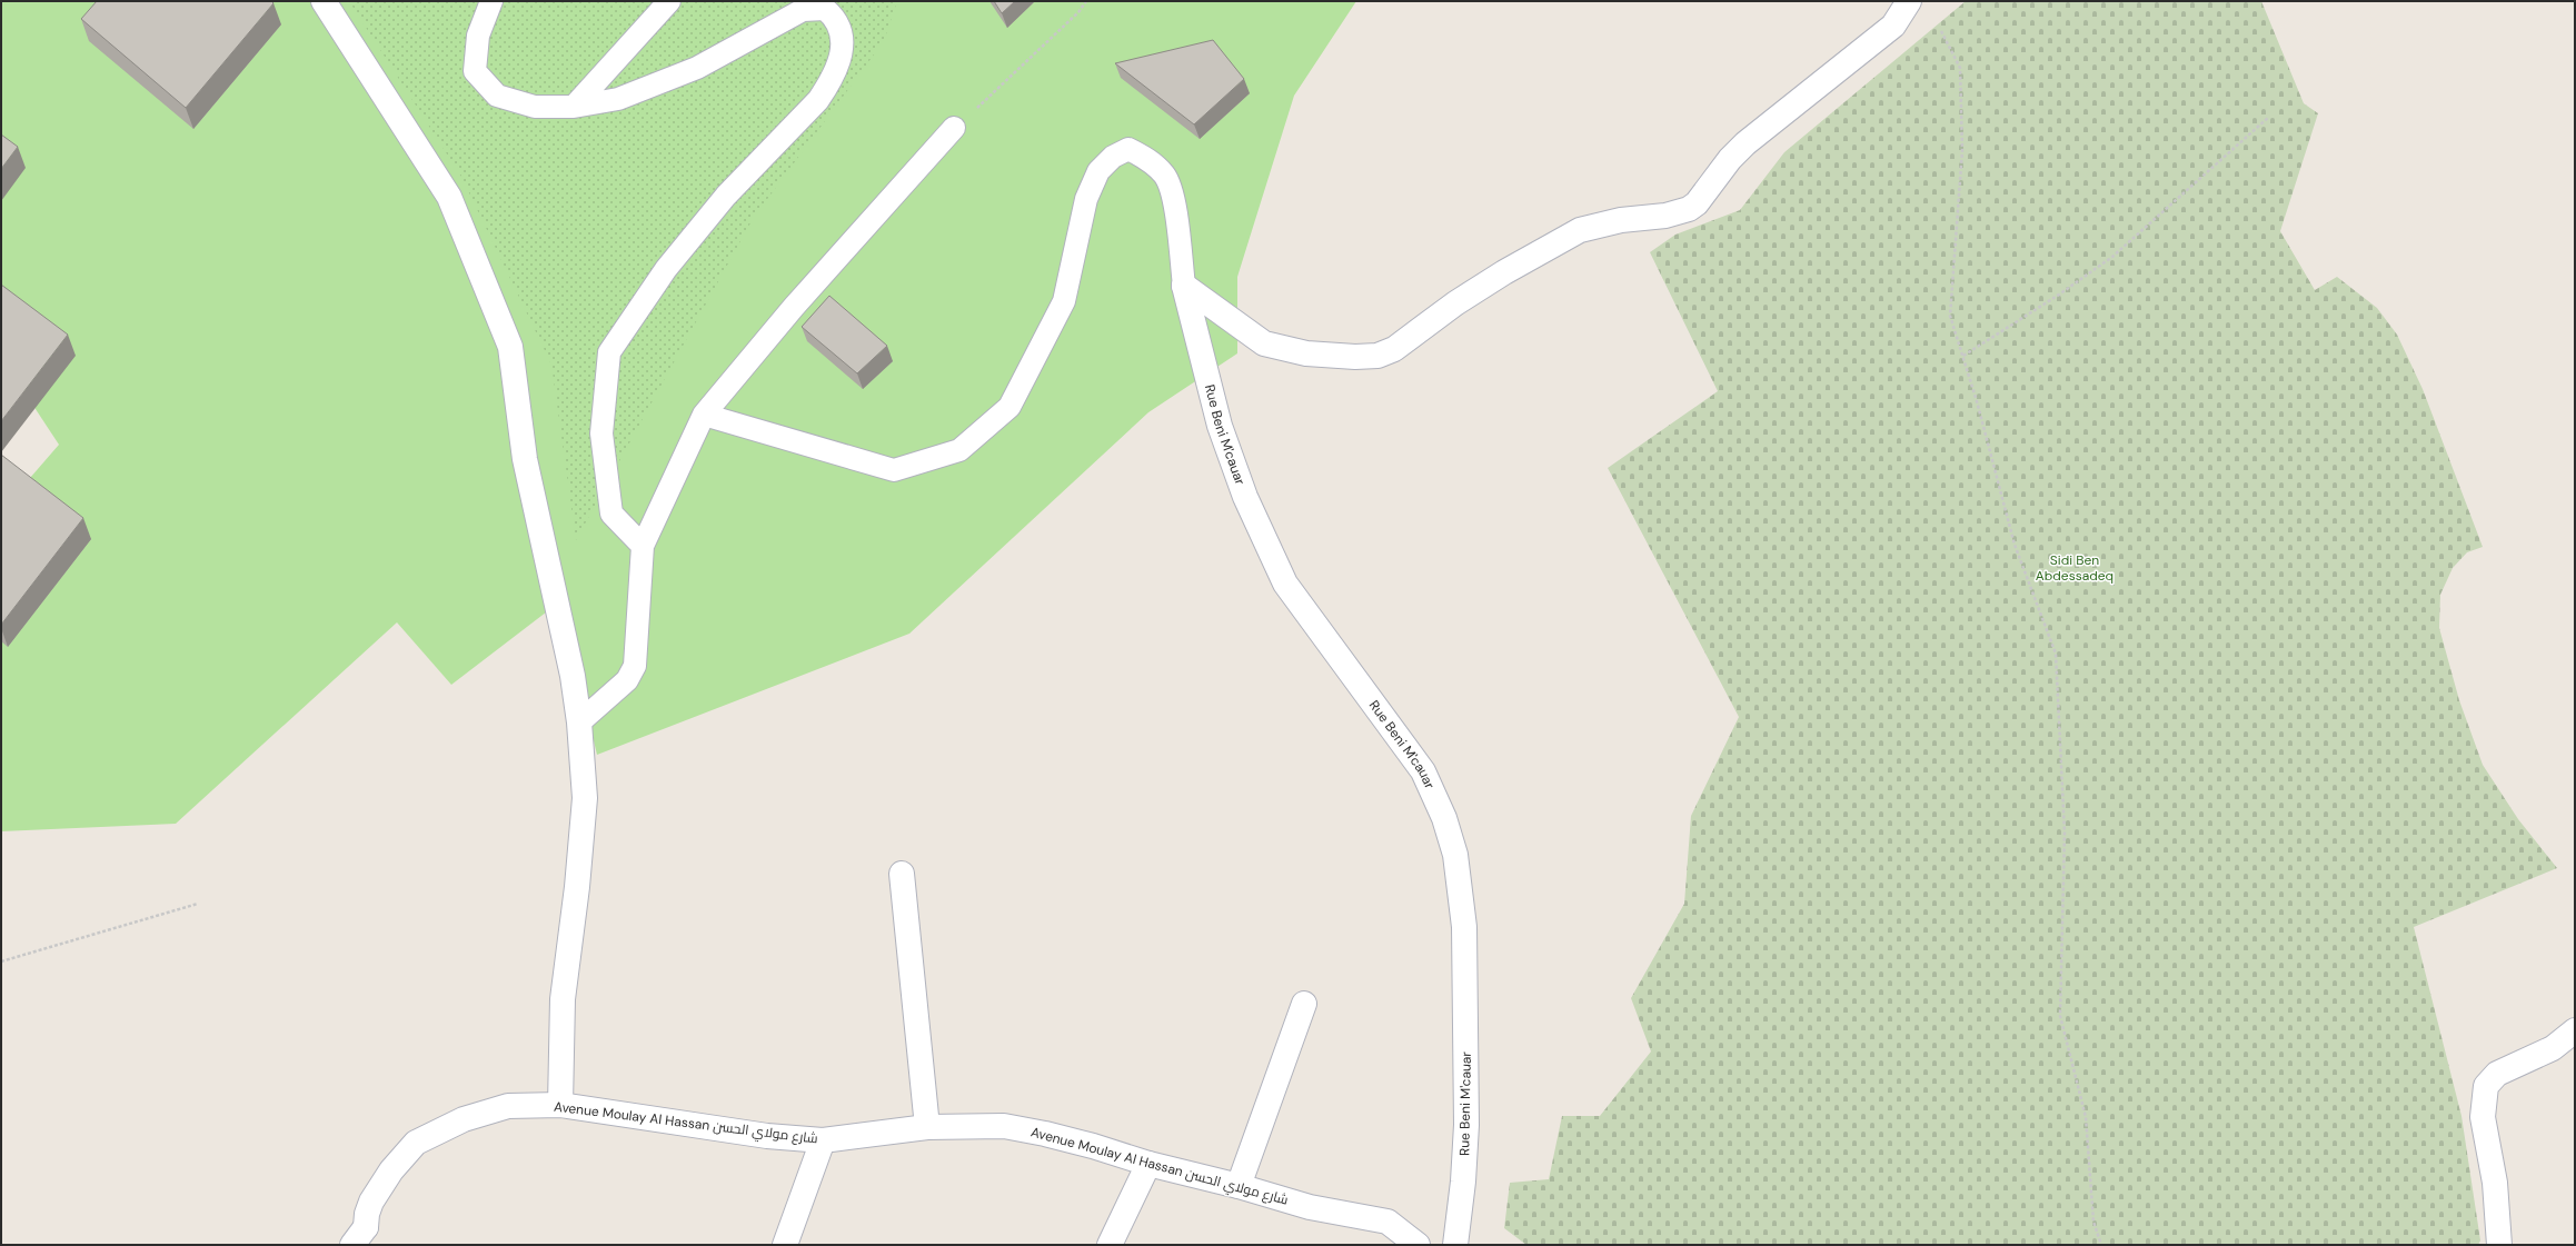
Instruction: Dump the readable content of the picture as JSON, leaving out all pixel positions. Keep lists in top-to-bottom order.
{
  "streets": {
    "street": ["Rue Beni M'cauar", "Avenue Moulay Al Hassan شارع مولاي الحسن"]
  },
  "parks": ["Sidi Ben Abdessadeq"]
}
